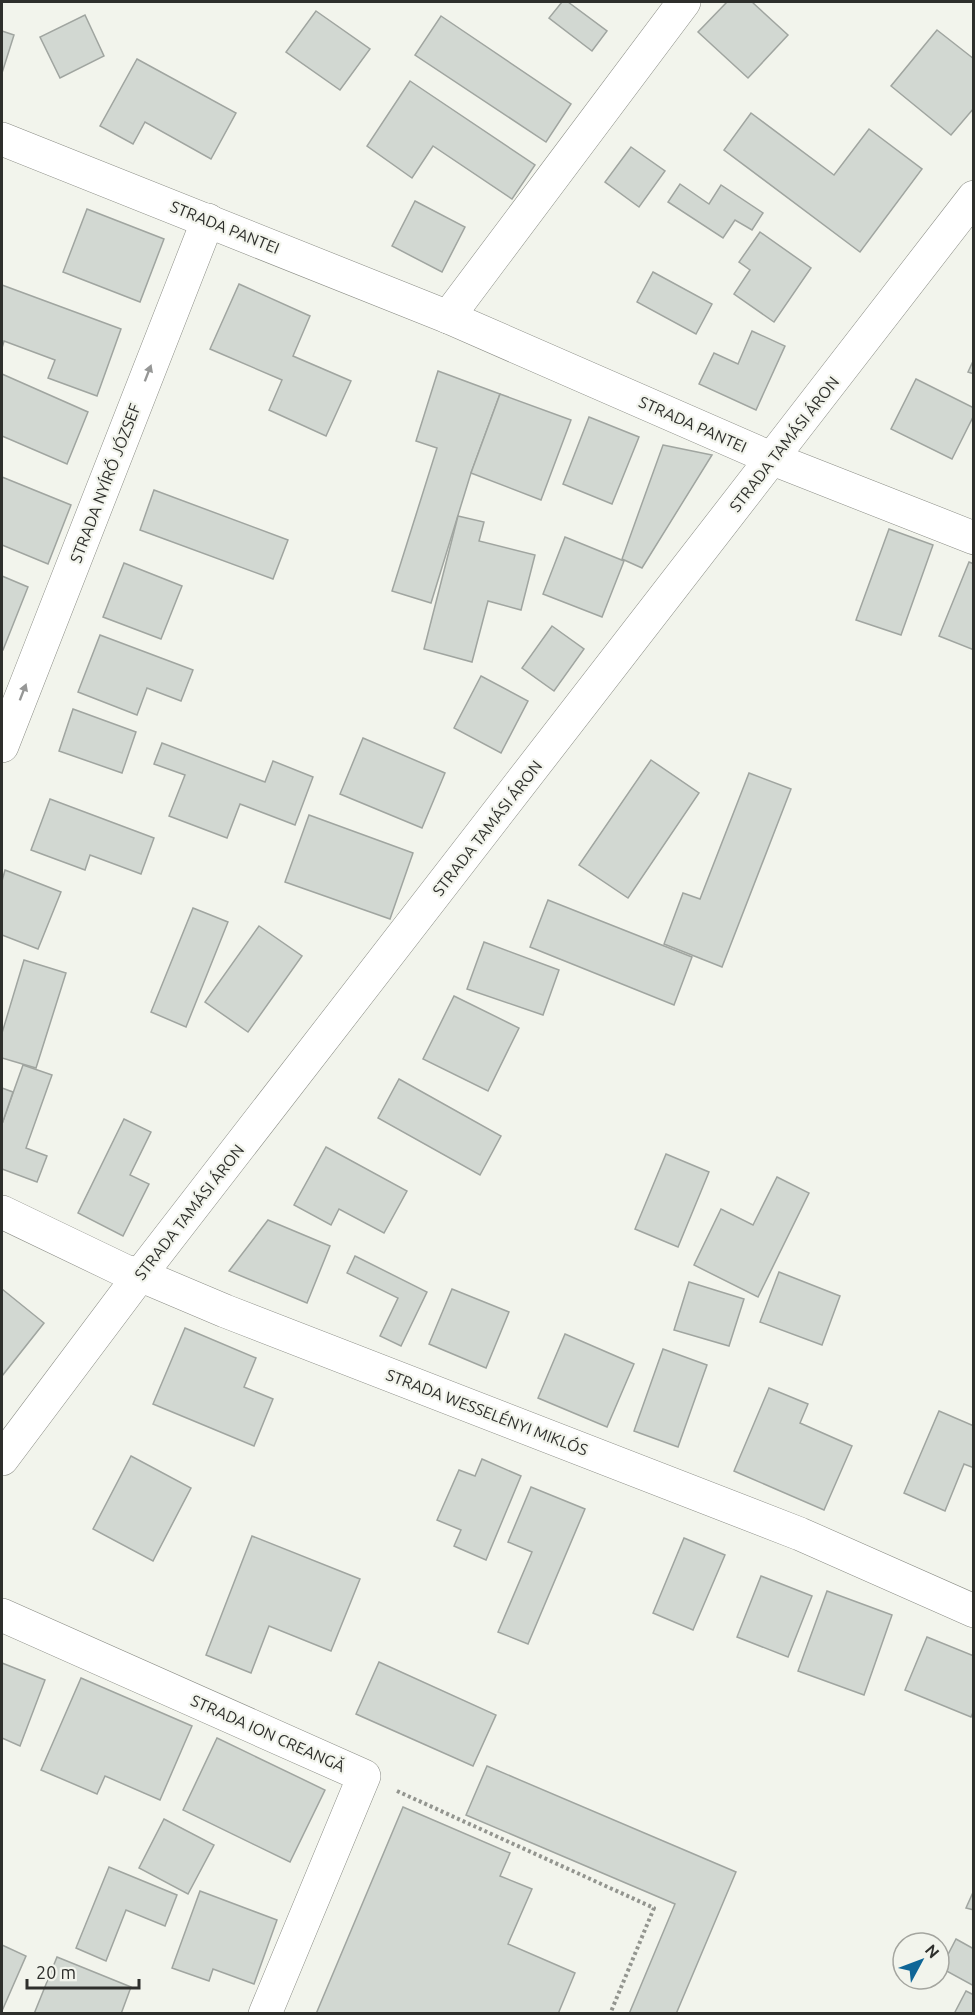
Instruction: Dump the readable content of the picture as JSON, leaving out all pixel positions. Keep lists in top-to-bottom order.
{
  "streets": {
    "street": [
      "STRADA PANTEI",
      "STRADA TAMÁSI ÁRON",
      "STRADA NYÍRŐ JÓZSEF",
      "STRADA WESSELÉNYI MIKLÓS",
      "STRADA ION CREANGĂ"
    ]
  },
  "crossings": [
    ["STRADA PANTEI", "STRADA TAMÁSI ÁRON"],
    ["STRADA PANTEI", "STRADA NYÍRŐ JÓZSEF"],
    ["STRADA TAMÁSI ÁRON", "STRADA WESSELÉNYI MIKLÓS"]
  ],
  "one_way": ["STRADA NYÍRŐ JÓZSEF"],
  "scale_bar": "20 m",
  "north": "top right"
}
